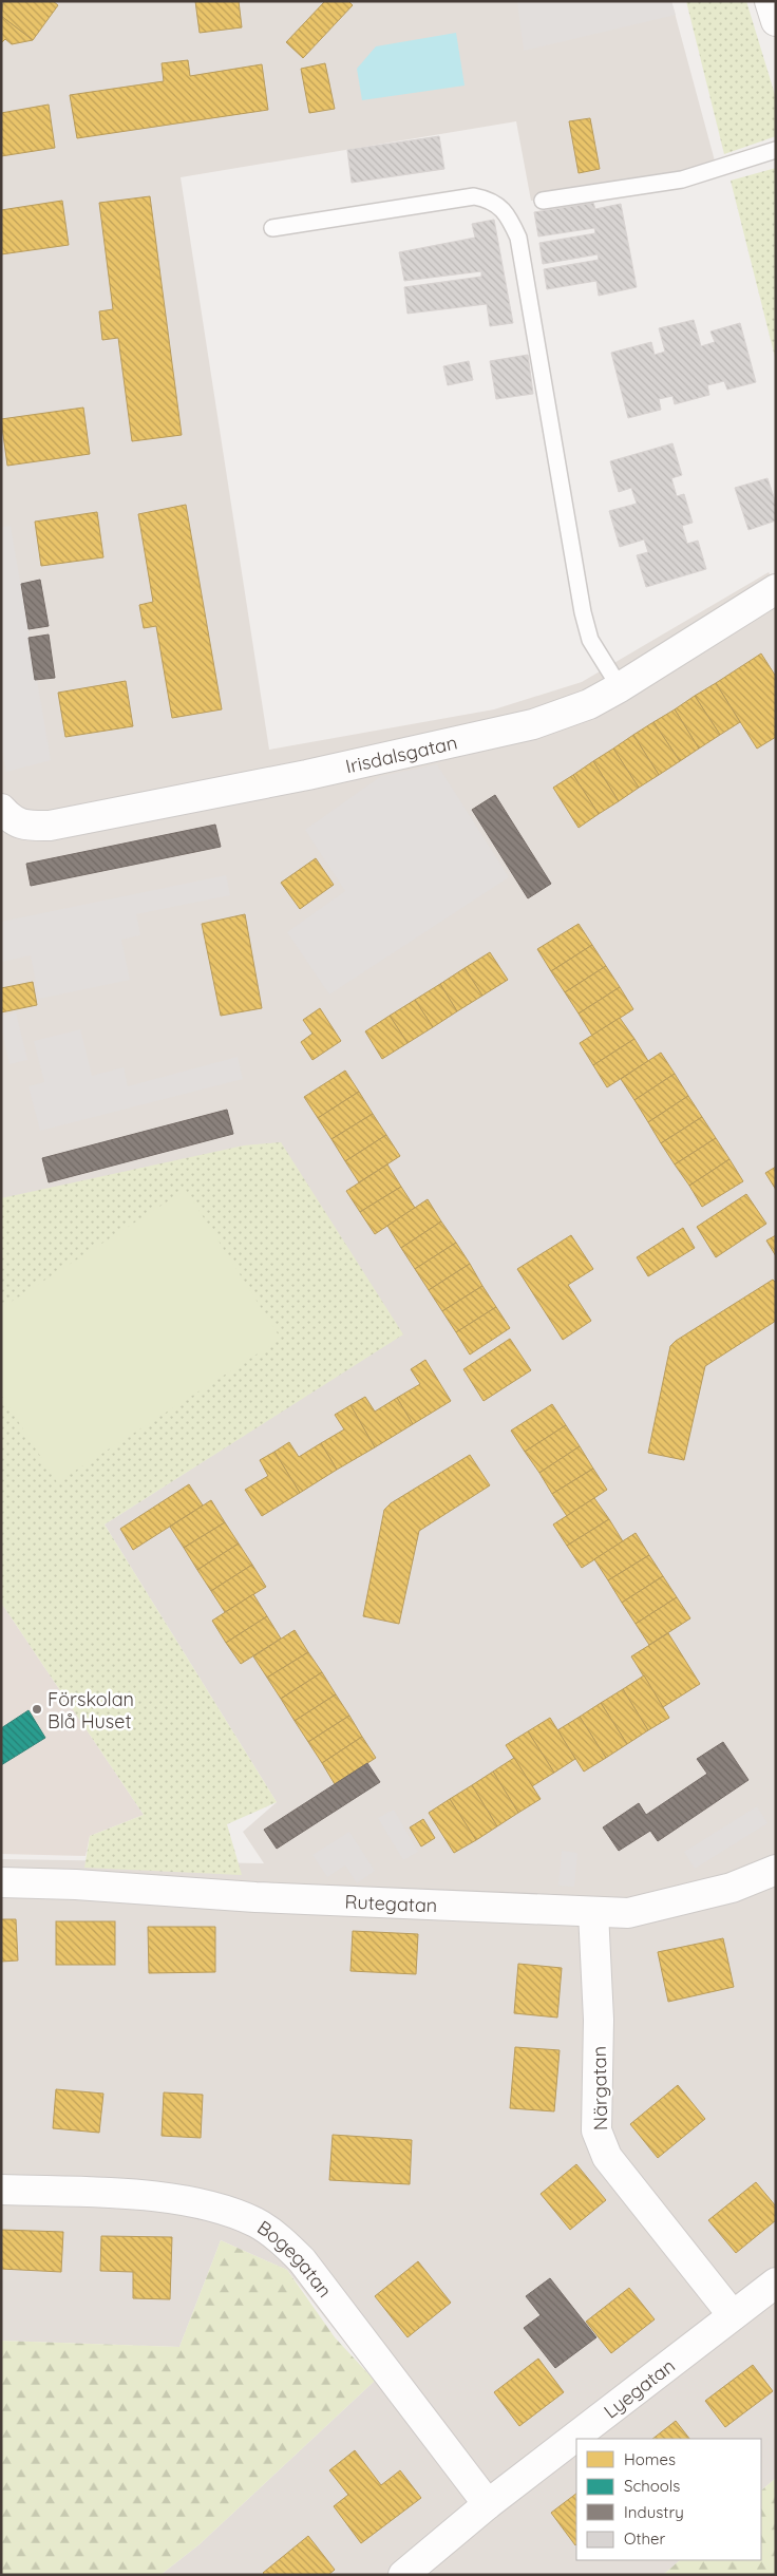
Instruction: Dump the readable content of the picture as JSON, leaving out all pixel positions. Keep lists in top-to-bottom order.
{
  "streets": {
    "street": [
      "Irisdalsgatan",
      "Rutegatan",
      "Närgatan",
      "Bogegatan",
      "Lyegatan"
    ]
  },
  "crossings": [
    ["Rutegatan", "Närgatan"],
    ["Närgatan", "Lyegatan"],
    ["Bogegatan", "Lyegatan"]
  ],
  "places": ["Förskolan Blå Huset"],
  "legend": [
    "Homes",
    "Schools",
    "Industry",
    "Other"
  ]
}
